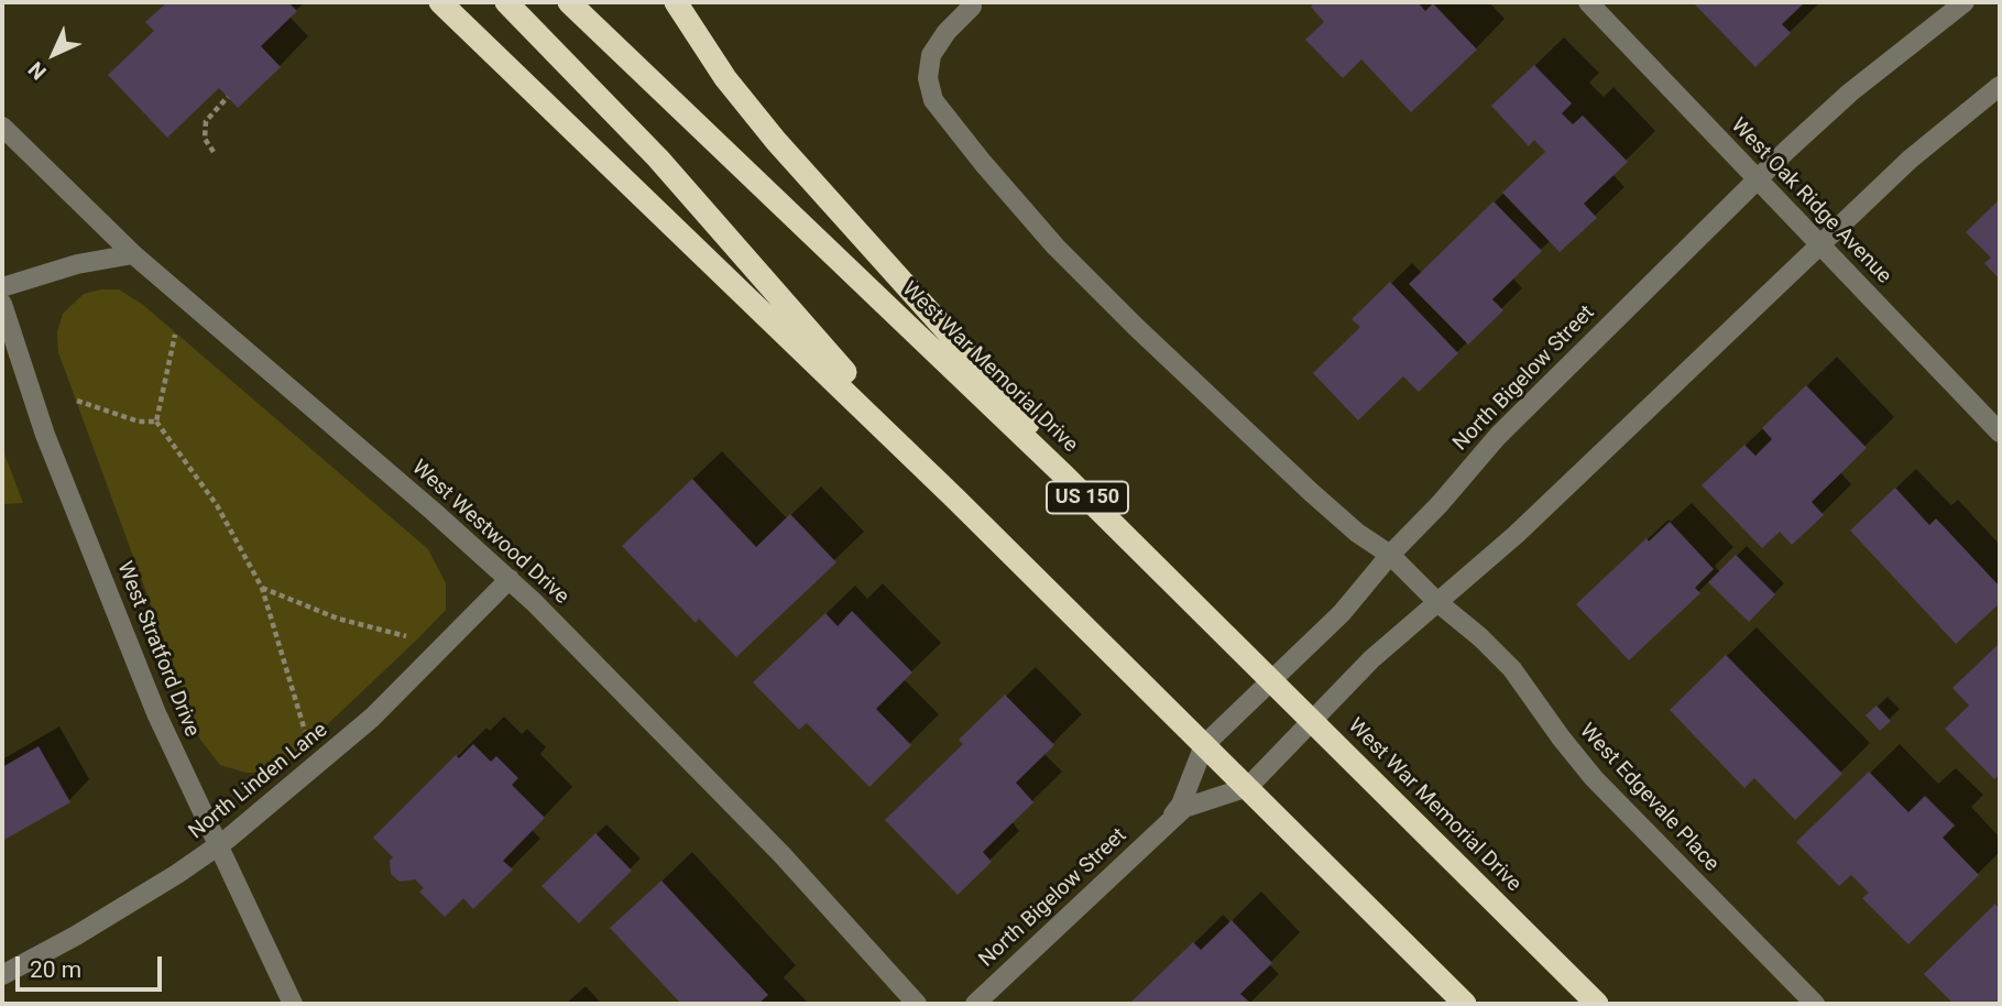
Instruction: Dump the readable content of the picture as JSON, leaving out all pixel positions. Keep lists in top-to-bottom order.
{
  "streets": {
    "highway": ["West War Memorial Drive", "US 150"],
    "street": [
      "West Oak Ridge Avenue",
      "North Bigelow Street",
      "West Westwood Drive",
      "West Stratford Drive",
      "North Linden Lane",
      "West Edgevale Place"
    ]
  },
  "crossings": [
    ["West Oak Ridge Avenue", "North Bigelow Street"],
    ["West War Memorial Drive", "North Bigelow Street"],
    ["North Bigelow Street", "West Edgevale Place"],
    ["West Westwood Drive", "North Linden Lane"],
    ["West Stratford Drive", "North Linden Lane"]
  ],
  "scale_bar": "20 m",
  "north": "bottom left"
}
